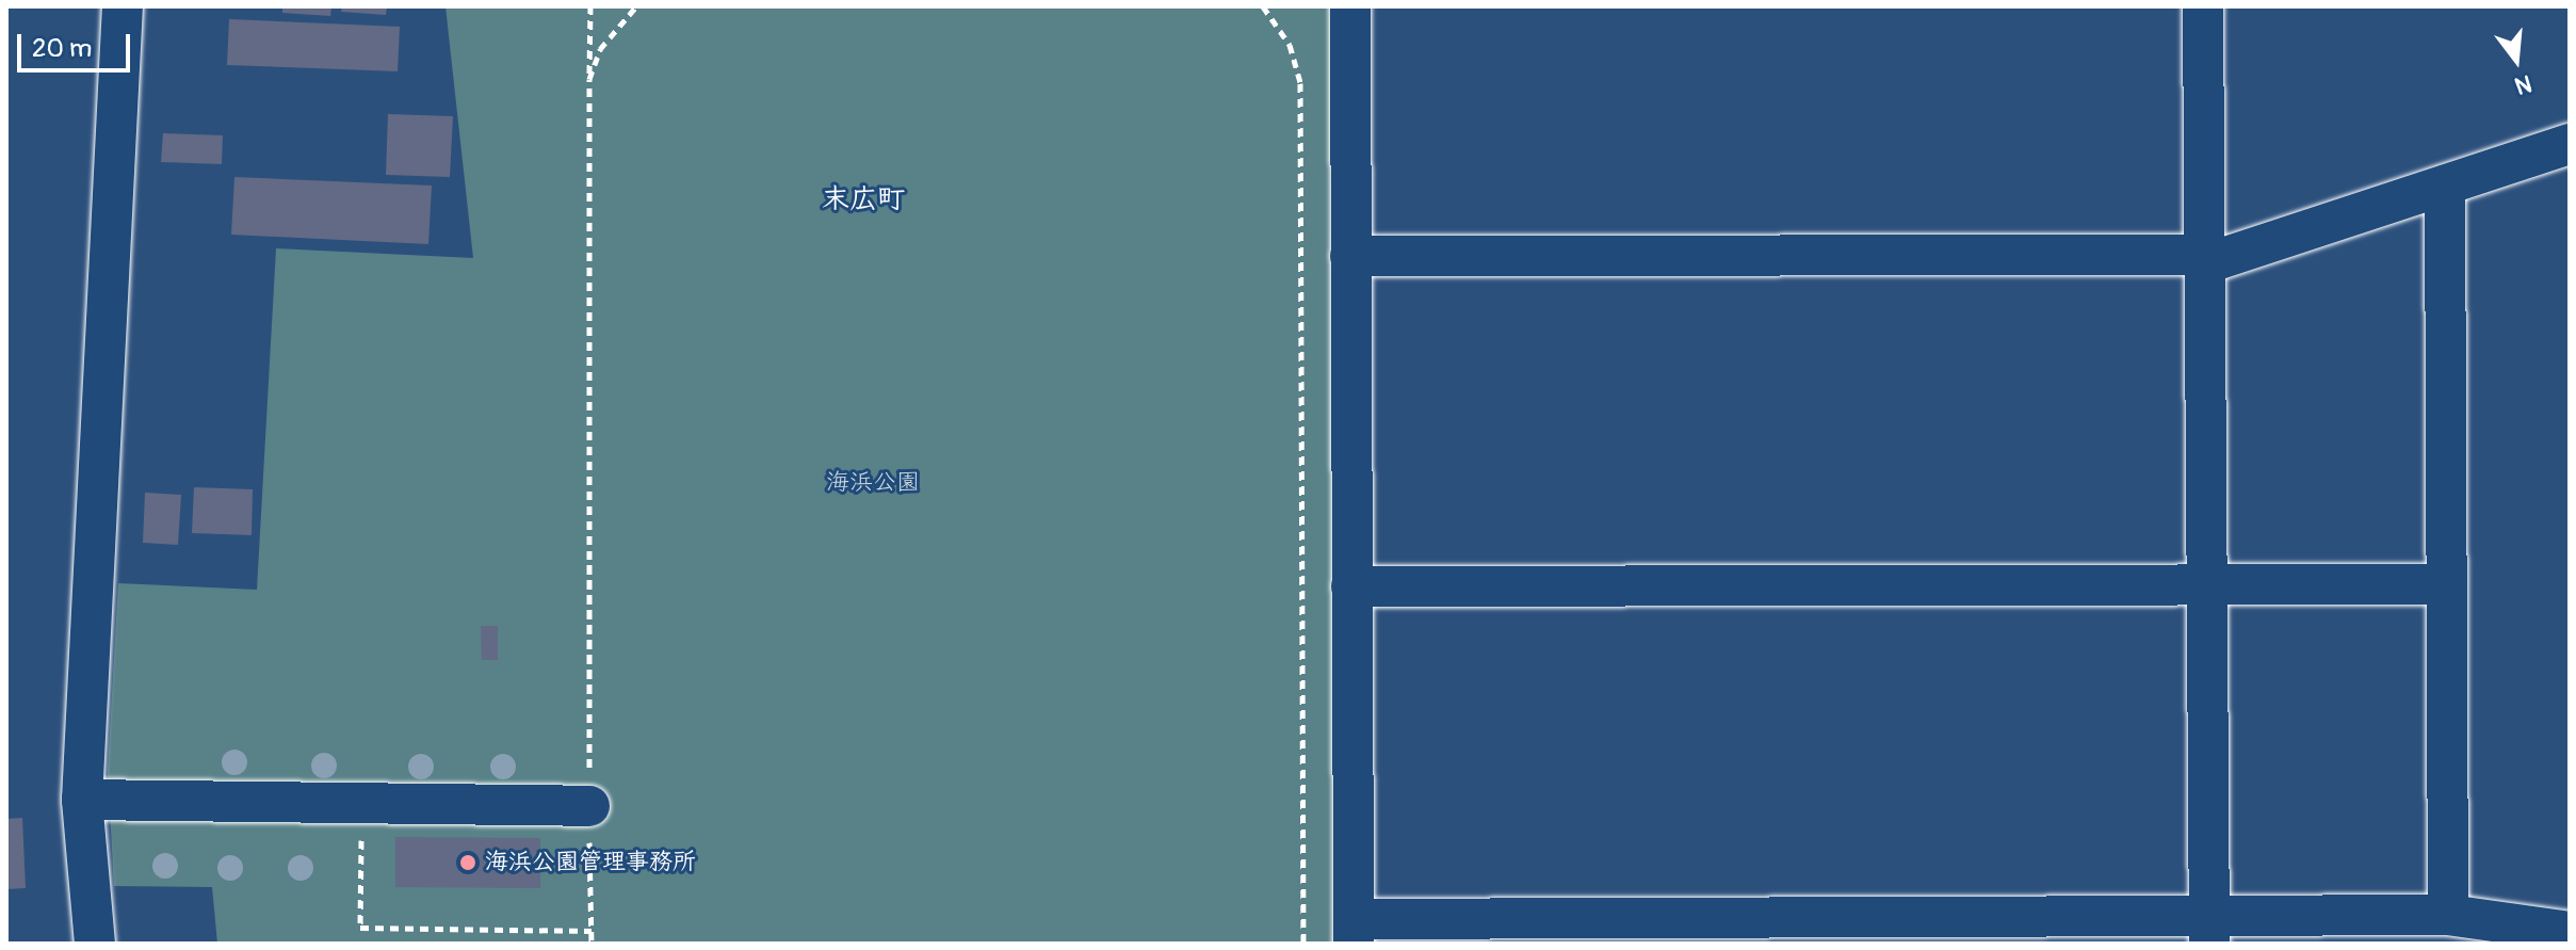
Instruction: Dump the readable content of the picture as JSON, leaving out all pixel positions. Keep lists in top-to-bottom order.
{
  "districts": ["末広町"],
  "parks": ["海浜公園"],
  "places": ["海浜公園管理事務所"],
  "scale_bar": "20 m",
  "north": "bottom"
}
